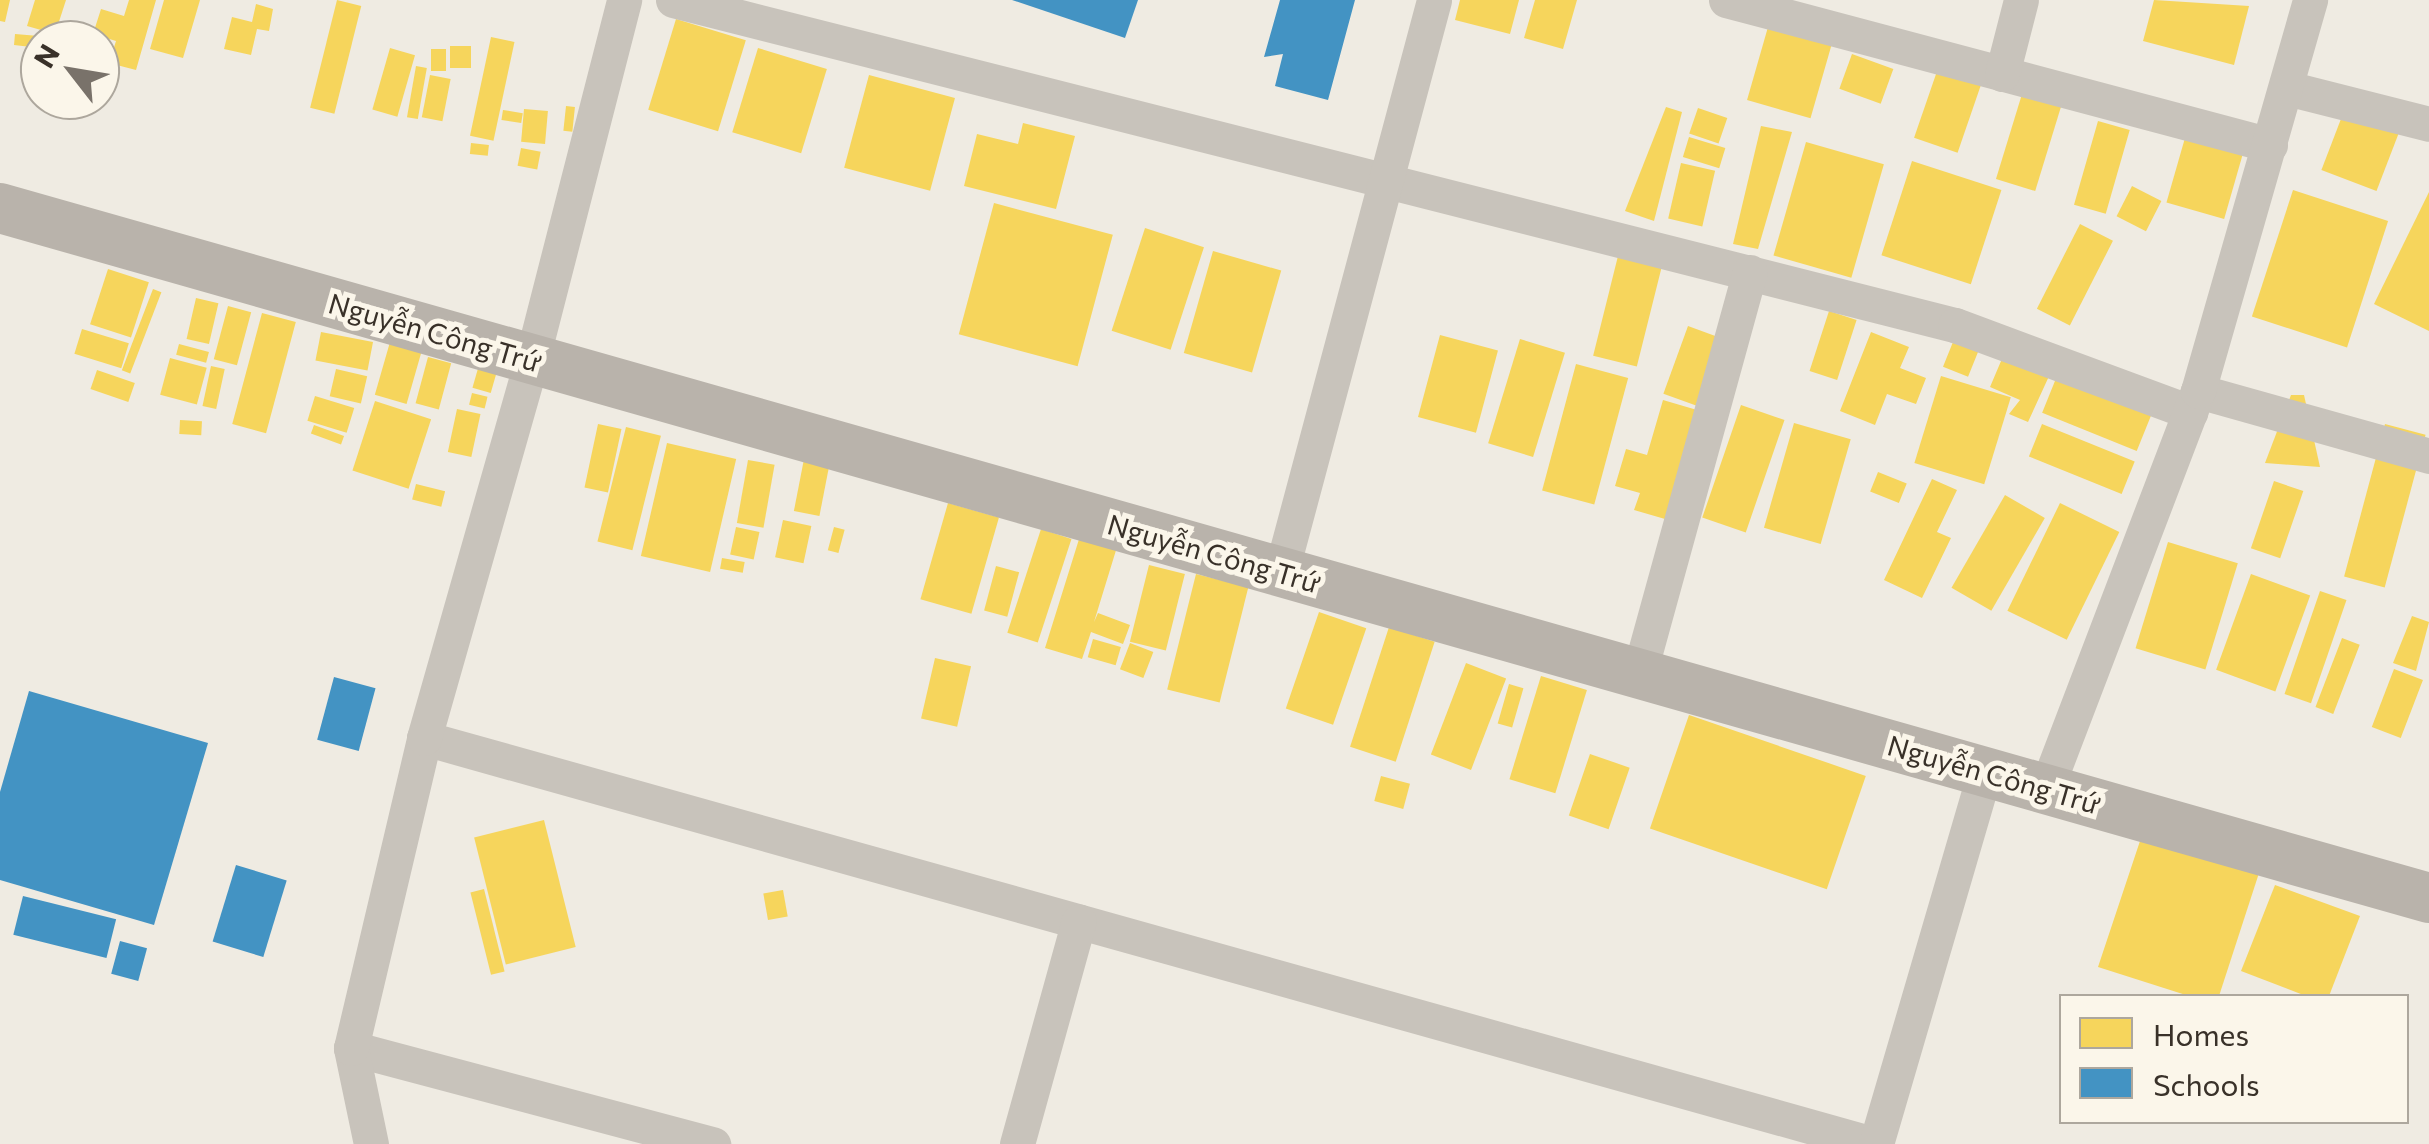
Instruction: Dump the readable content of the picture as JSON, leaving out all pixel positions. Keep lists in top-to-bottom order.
{
  "streets": {
    "main road": ["Nguyễn Công Trứ"]
  },
  "legend": ["Homes", "Schools"],
  "north": "top left"
}
